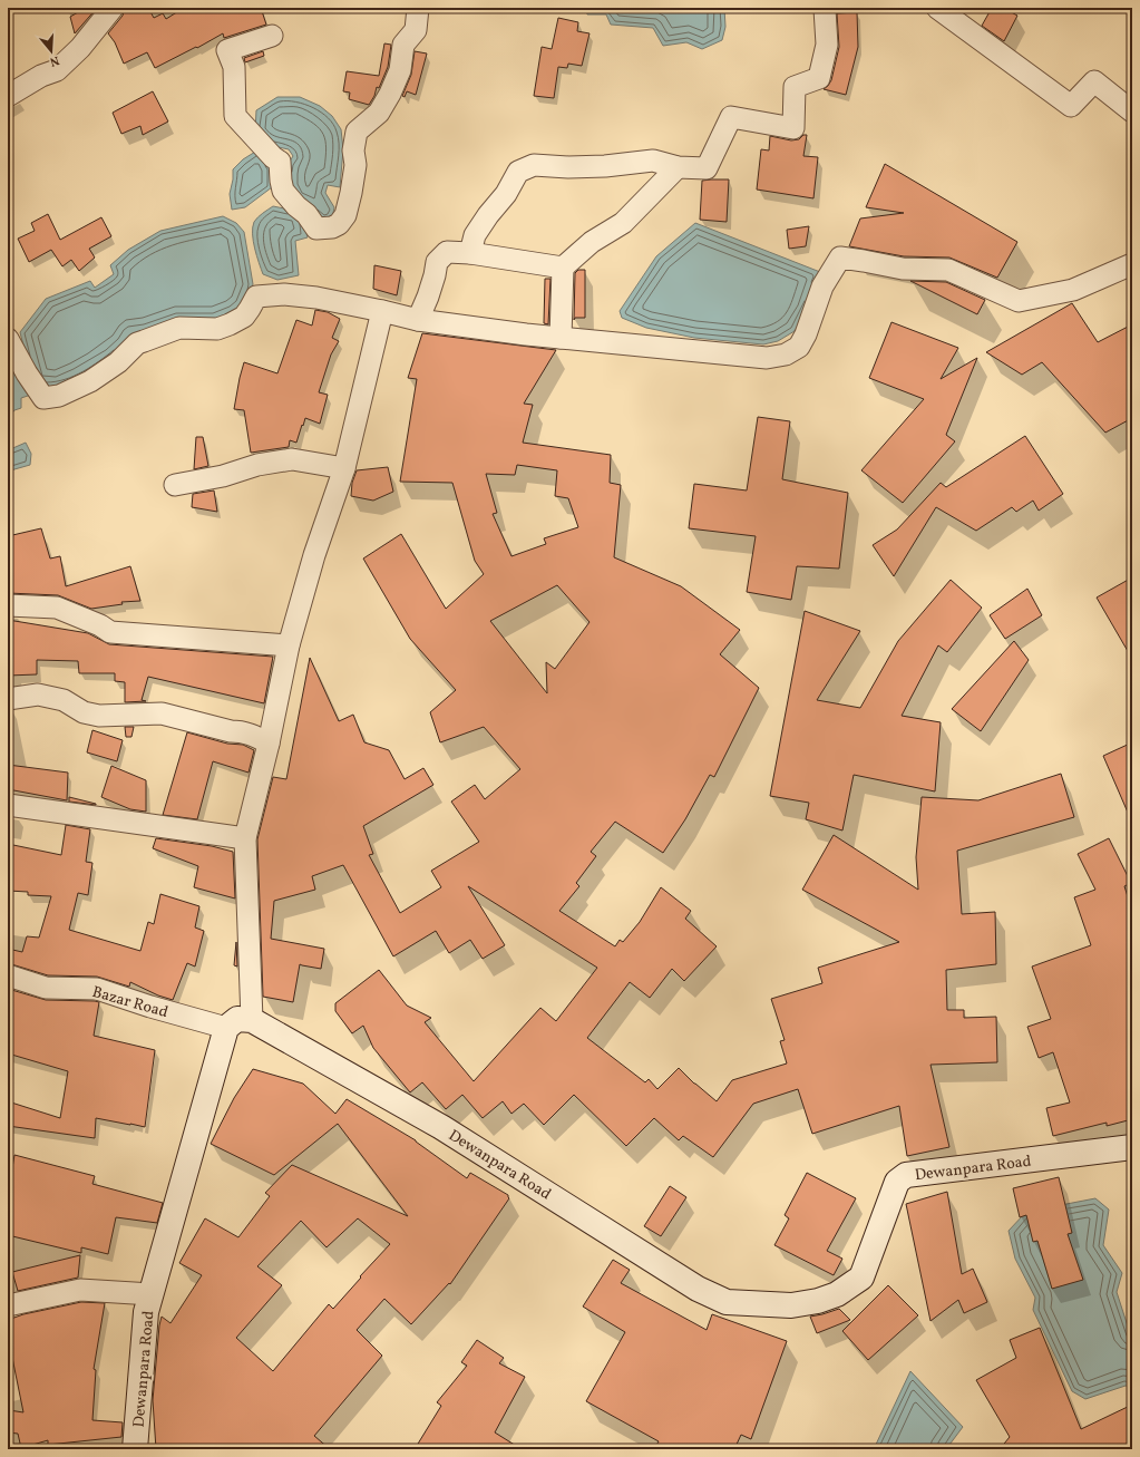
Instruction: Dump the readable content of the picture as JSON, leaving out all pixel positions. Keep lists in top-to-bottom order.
{
  "streets": {
    "street": ["Bazar Road", "Dewanpara Road"]
  },
  "crossings": [
    ["Bazar Road", "Dewanpara Road"]
  ],
  "north": "bottom"
}
